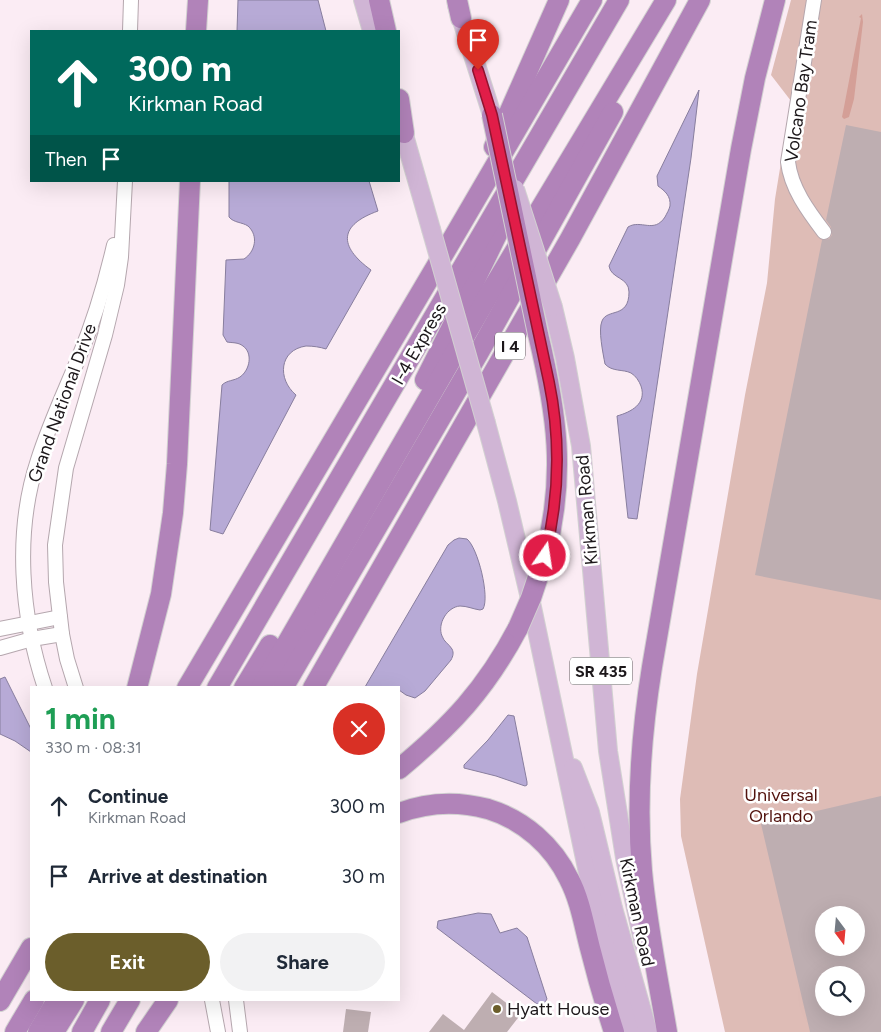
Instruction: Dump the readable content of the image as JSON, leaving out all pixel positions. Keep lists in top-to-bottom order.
{
  "streets": {
    "highway": ["I-4 Express", "I 4"],
    "main road": ["Kirkman Road", "SR 435"],
    "street": ["Volcano Bay Tram", "Grand National Drive"]
  },
  "parks": ["Universal Orlando"],
  "places": ["Hyatt House"],
  "north": "bottom",
  "page": {
    "turn": ["300 m", "Kirkman Road"],
    "then": "Then",
    "heading": ["1 min", "330 m · 08:31"],
    "list": [
      {
        "name": "Continue",
        "note": "Kirkman Road",
        "value": "300 m"
      },
      {
        "name": "Arrive at destination",
        "value": "30 m"
      }
    ],
    "buttons": ["Exit", "Share"]
  }
}
